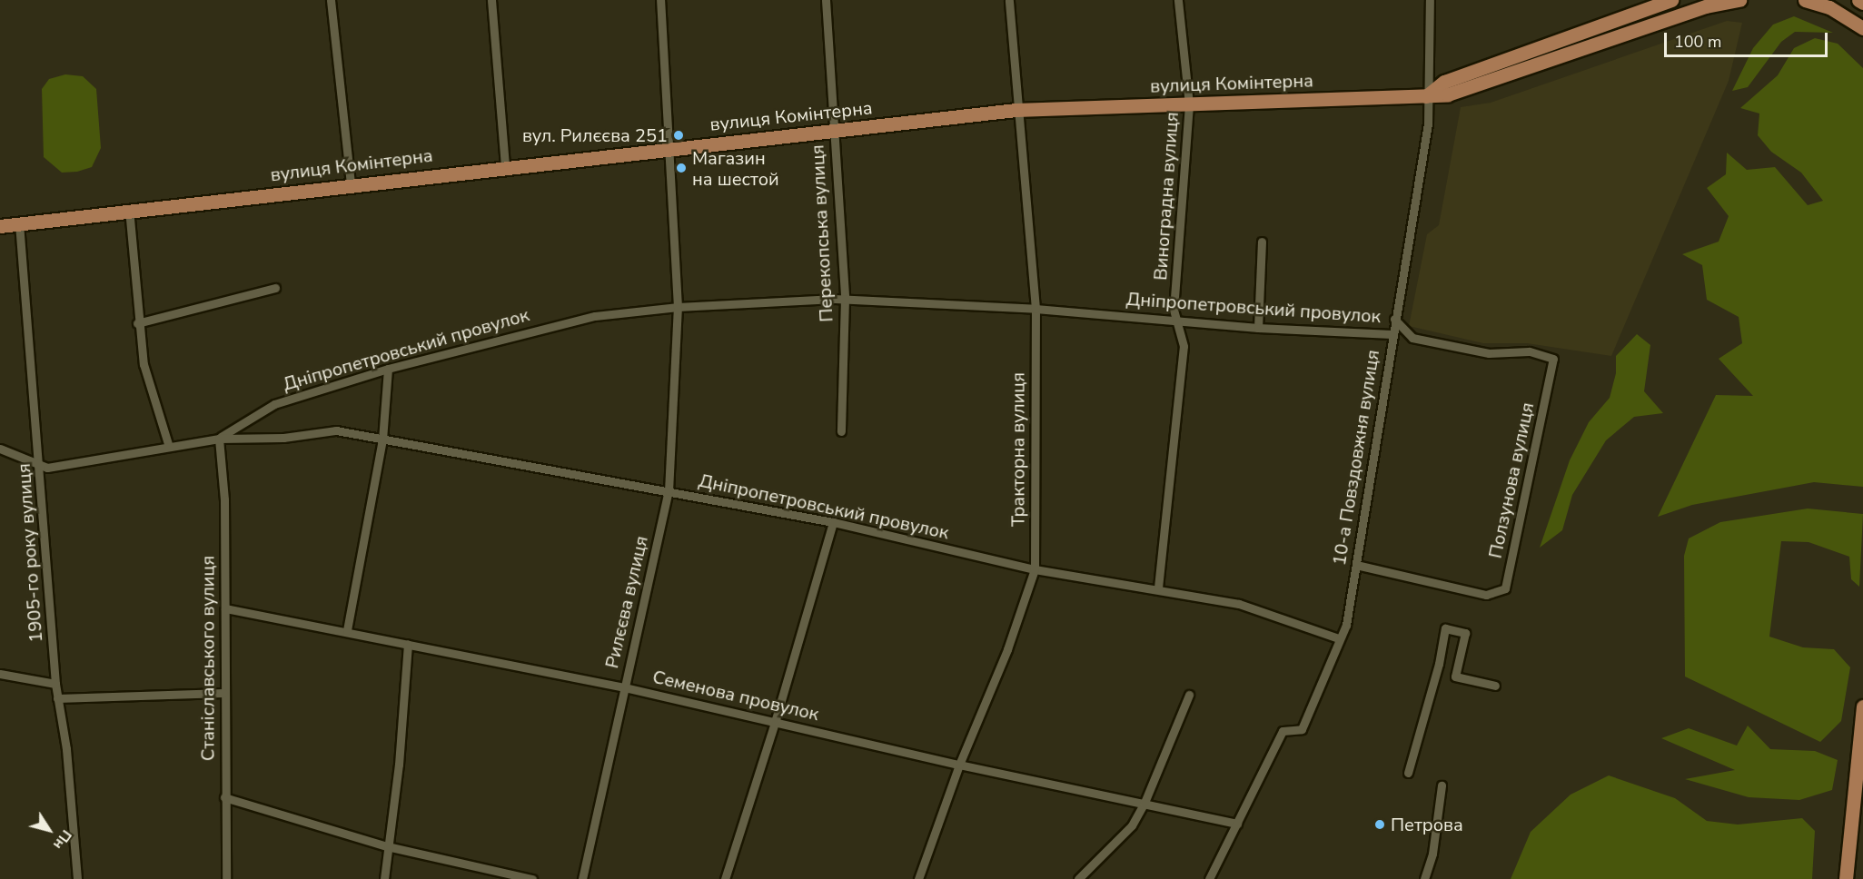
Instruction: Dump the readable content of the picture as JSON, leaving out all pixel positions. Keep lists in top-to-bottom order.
{
  "streets": {
    "main road": ["вулиця Комінтерна"],
    "street": [
      "Виноградна вулиця",
      "Перекопська вулиця",
      "Дніпропетровський провулок",
      "Тракторна вулиця",
      "10-а Повздовжня вулиця",
      "Ползунова вулиця",
      "1905-го року вулиця",
      "Рилєєва вулиця",
      "Станіславського вулиця",
      "Семенова провулок"
    ]
  },
  "crossings": [
    ["вулиця Комінтерна", "Виноградна вулиця"],
    ["вулиця Комінтерна", "Перекопська вулиця"],
    ["вулиця Комінтерна", "Тракторна вулиця"],
    ["вулиця Комінтерна", "10-а Повздовжня вулиця"],
    ["вулиця Комінтерна", "1905-го року вулиця"],
    ["вулиця Комінтерна", "Рилєєва вулиця"],
    ["Виноградна вулиця", "Дніпропетровський провулок"],
    ["Перекопська вулиця", "Дніпропетровський провулок"],
    ["Дніпропетровський провулок", "Тракторна вулиця"],
    ["Дніпропетровський провулок", "10-а Повздовжня вулиця"],
    ["Дніпропетровський провулок", "Ползунова вулиця"],
    ["Дніпропетровський провулок", "Рилєєва вулиця"],
    ["Дніпропетровський провулок", "Станіславського вулиця"],
    ["Тракторна вулиця", "Семенова провулок"],
    ["10-а Повздовжня вулиця", "Ползунова вулиця"],
    ["10-а Повздовжня вулиця", "Семенова провулок"],
    ["Рилєєва вулиця", "Семенова провулок"],
    ["Станіславського вулиця", "Семенова провулок"]
  ],
  "places": ["вул. Рилєєва 251", "Магазин на шестой", "Петрова"],
  "scale_bar": "100 m",
  "north": "bottom right"
}
